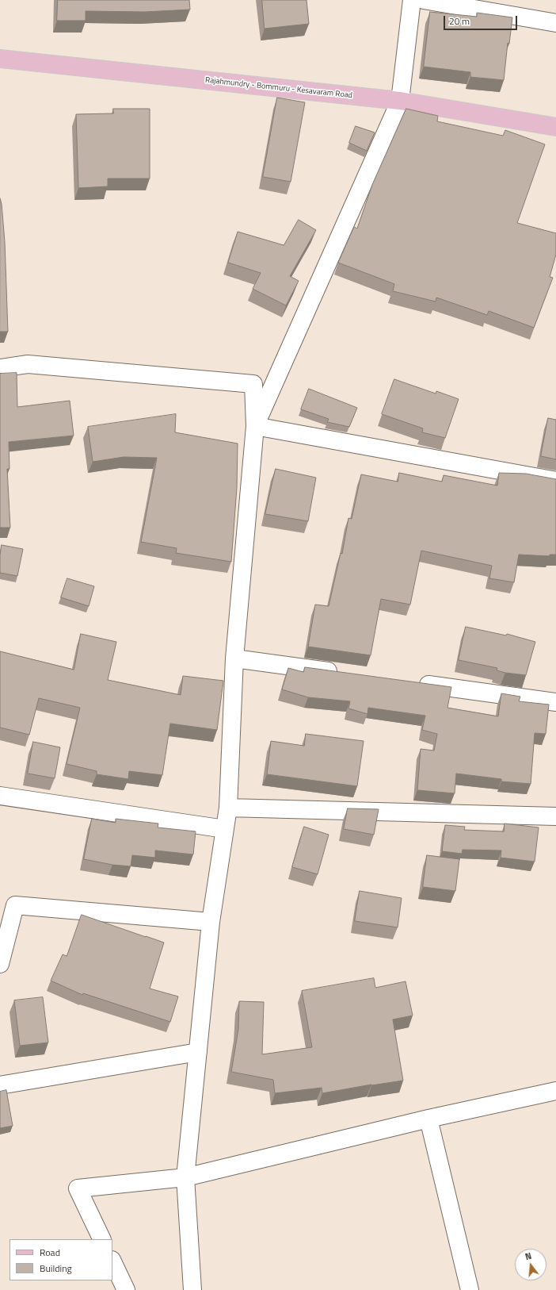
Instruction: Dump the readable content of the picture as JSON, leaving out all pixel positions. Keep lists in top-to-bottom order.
{
  "streets": {
    "main road": ["Rajahmundry - Bommuru - Kesavaram Road"]
  },
  "legend": ["Road", "Building"],
  "scale_bar": "20 m",
  "north": "top"
}
